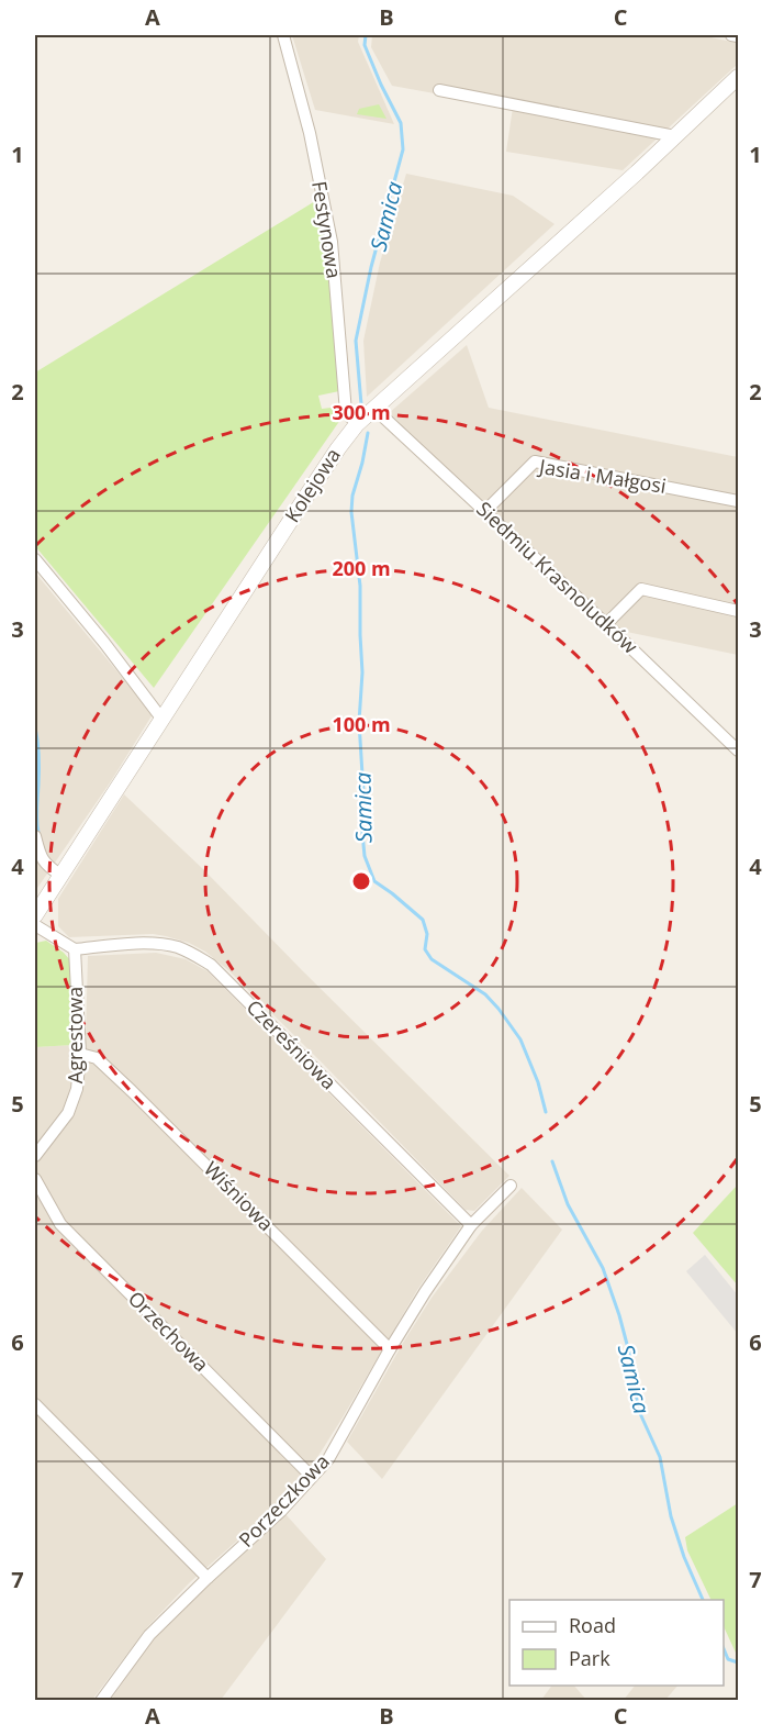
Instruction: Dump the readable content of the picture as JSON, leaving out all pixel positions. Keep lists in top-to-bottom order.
{
  "streets": {
    "street": [
      "Festynowa",
      "Jasia i Małgosi",
      "Kolejowa",
      "Siedmiu Krasnoludków",
      "Agrestowa",
      "Czereśniowa",
      "Wiśniowa",
      "Orzechowa",
      "Porzeczkowa"
    ]
  },
  "crossings": [
    ["Festynowa", "Kolejowa"],
    ["Jasia i Małgosi", "Siedmiu Krasnoludków"],
    ["Kolejowa", "Siedmiu Krasnoludków"],
    ["Agrestowa", "Czereśniowa"],
    ["Agrestowa", "Wiśniowa"],
    ["Czereśniowa", "Porzeczkowa"],
    ["Wiśniowa", "Porzeczkowa"],
    ["Orzechowa", "Porzeczkowa"]
  ],
  "water": ["Samica"],
  "legend": ["Road", "Park"],
  "grid": {
    "columns": ["A", "B", "C"],
    "rows": [
      "1",
      "2",
      "3",
      "4",
      "5",
      "6",
      "7"
    ]
  },
  "rings": ["300 m", "200 m", "100 m"]
}
